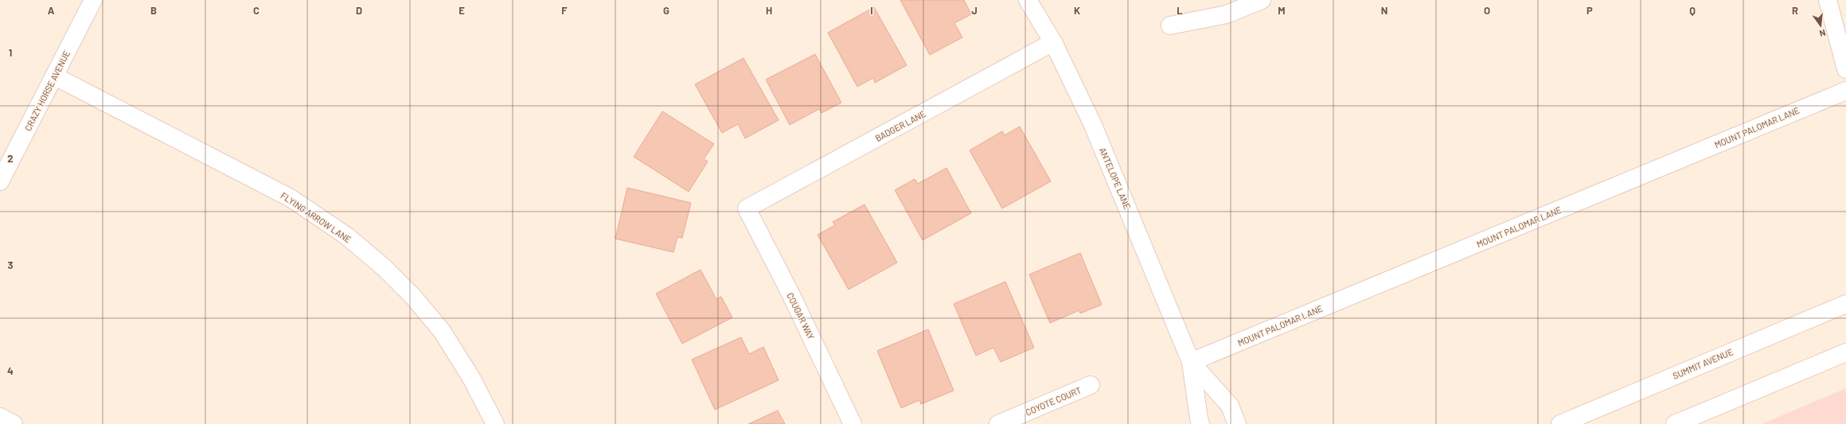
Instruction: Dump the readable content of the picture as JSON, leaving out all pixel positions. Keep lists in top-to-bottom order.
{
  "streets": {
    "street": [
      "CRAZY HORSE AVENUE",
      "BADGER LANE",
      "MOUNT PALOMAR LANE",
      "ANTELOPE LANE",
      "FLYING ARROW LANE",
      "COUGAR WAY",
      "SUMMIT AVENUE",
      "COYOTE COURT"
    ]
  },
  "crossings": [
    ["CRAZY HORSE AVENUE", "FLYING ARROW LANE"],
    ["BADGER LANE", "ANTELOPE LANE"],
    ["BADGER LANE", "COUGAR WAY"],
    ["MOUNT PALOMAR LANE", "ANTELOPE LANE"]
  ],
  "north": "bottom",
  "grid": {
    "columns": [
      "A",
      "B",
      "C",
      "D",
      "E",
      "F",
      "G",
      "H",
      "I",
      "J",
      "K",
      "L",
      "M",
      "N",
      "O",
      "P",
      "Q",
      "R"
    ],
    "rows": [
      "1",
      "2",
      "3",
      "4"
    ]
  }
}
